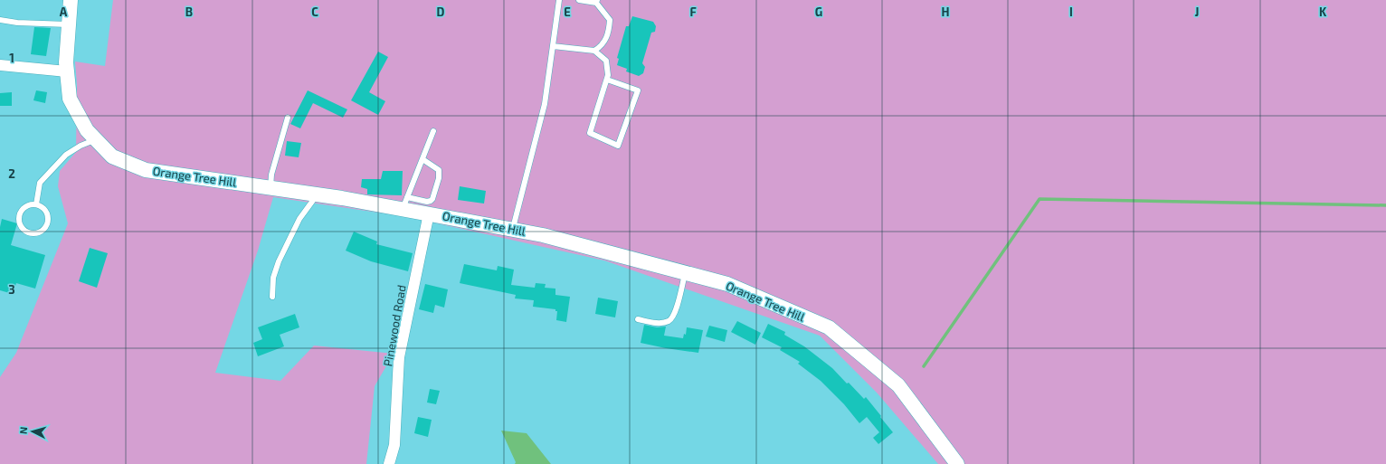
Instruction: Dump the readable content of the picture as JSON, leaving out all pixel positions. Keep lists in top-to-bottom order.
{
  "streets": {
    "main road": ["Orange Tree Hill"],
    "street": ["Pinewood Road"]
  },
  "crossings": [
    ["Orange Tree Hill", "Pinewood Road"]
  ],
  "north": "left",
  "grid": {
    "columns": [
      "A",
      "B",
      "C",
      "D",
      "E",
      "F",
      "G",
      "H",
      "I",
      "J",
      "K"
    ],
    "rows": ["1", "2", "3"]
  }
}
